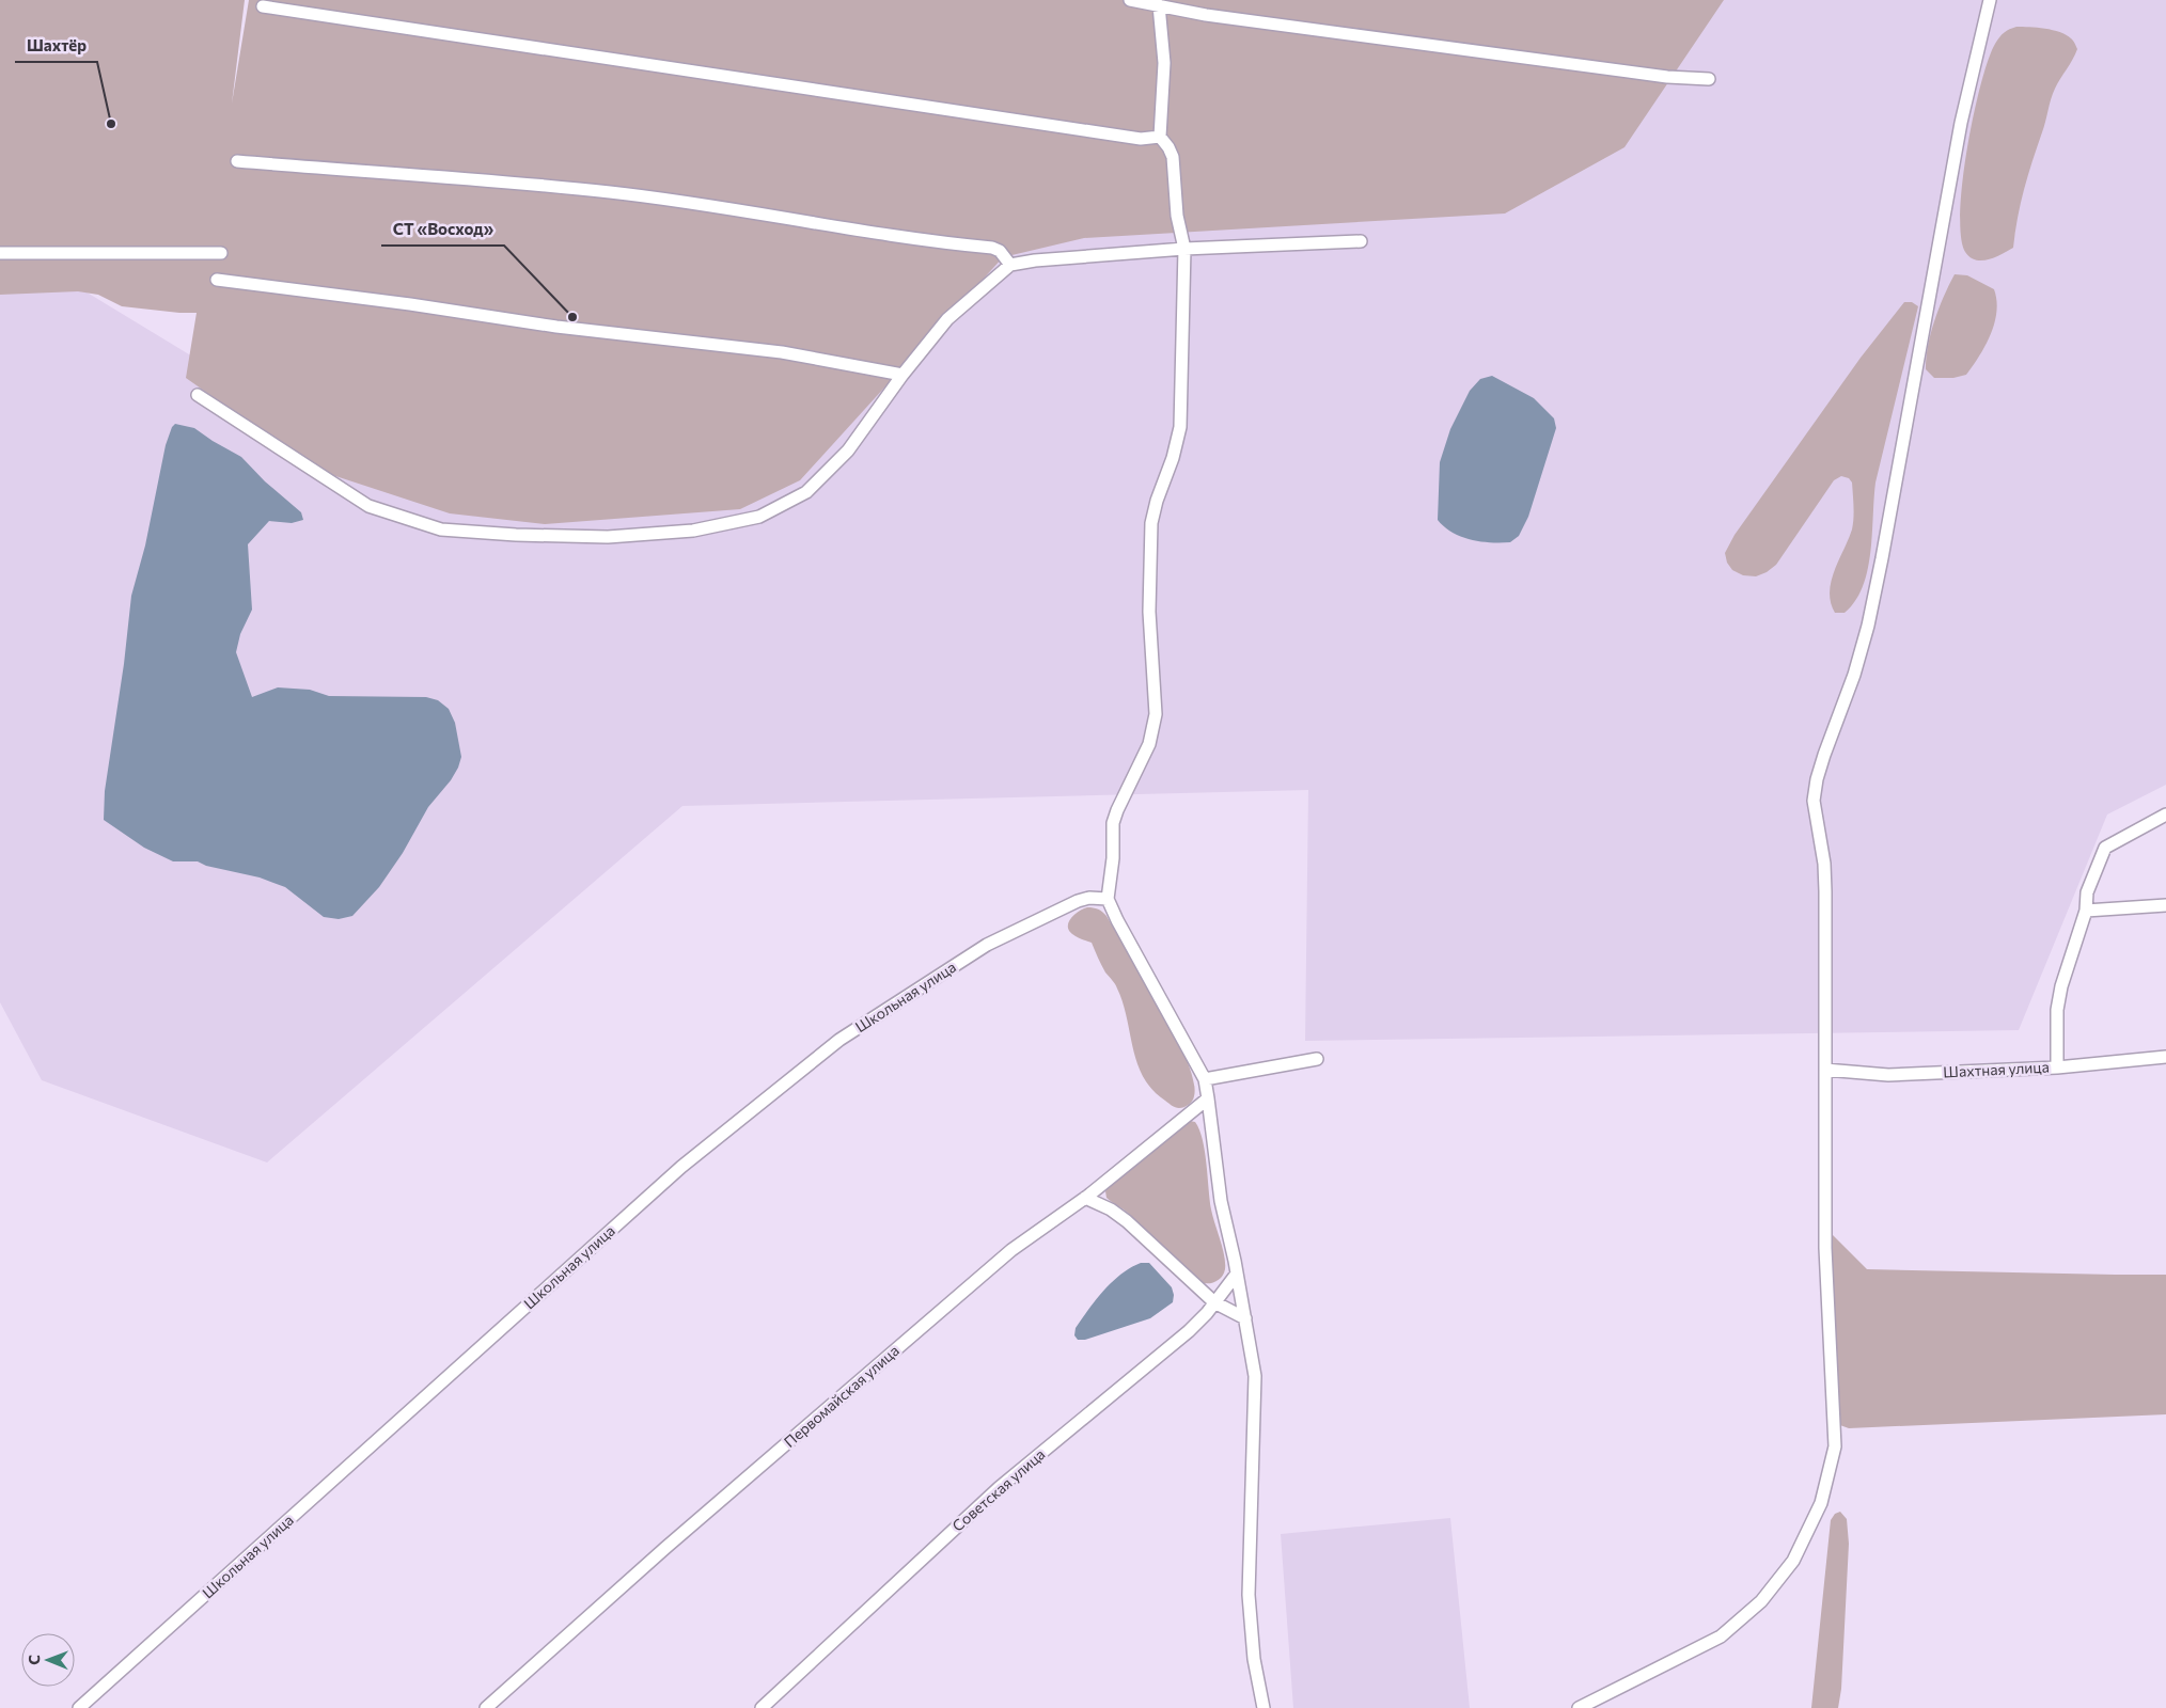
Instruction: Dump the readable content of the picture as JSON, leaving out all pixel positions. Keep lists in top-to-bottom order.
{
  "streets": {
    "street": [
      "Школьная улица",
      "Шахтная улица",
      "Первомайская улица",
      "Советская улица"
    ]
  },
  "places": ["Шахтёр", "СТ «Восход»"],
  "north": "left"
}
